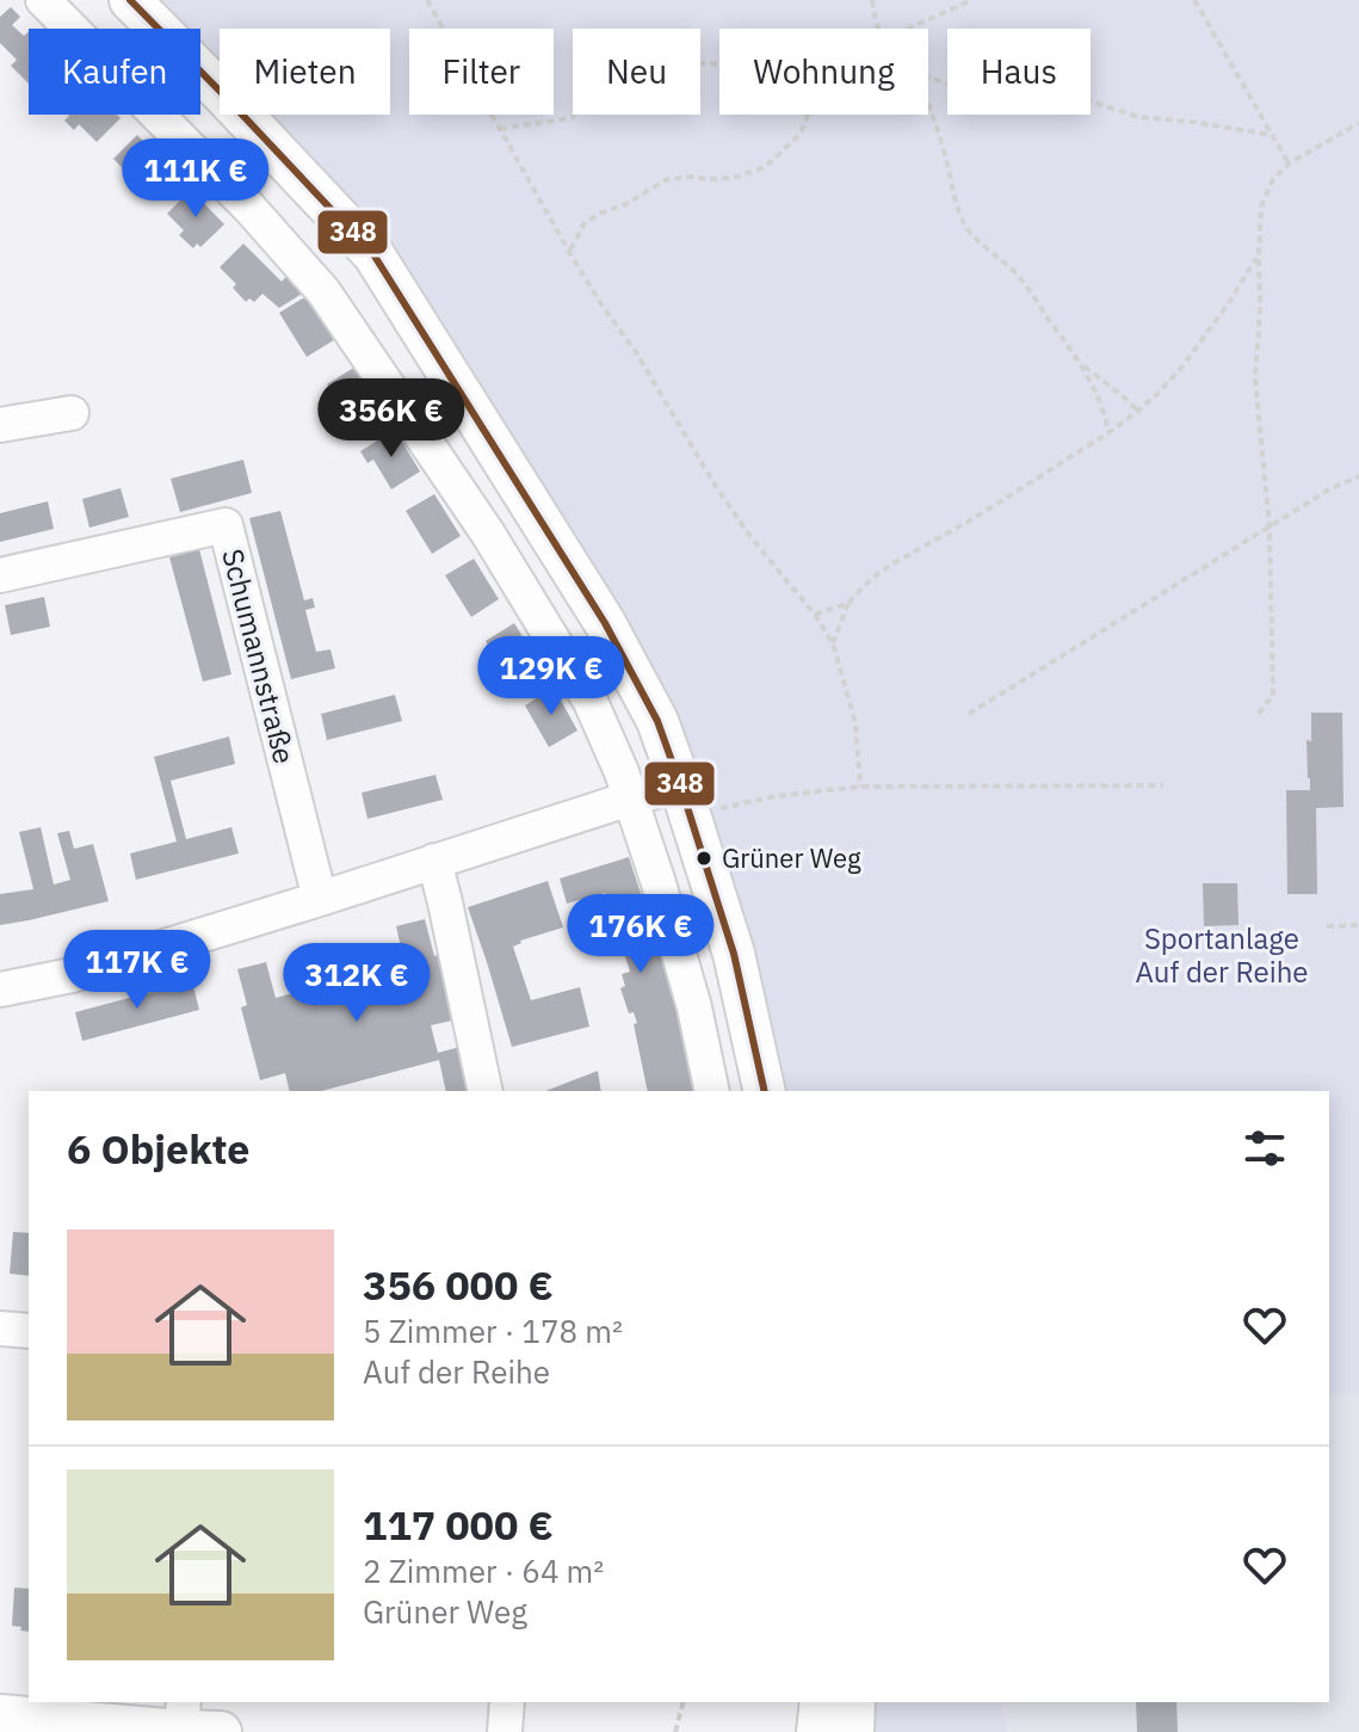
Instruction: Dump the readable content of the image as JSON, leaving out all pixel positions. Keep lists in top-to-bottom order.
{
  "streets": {
    "street": ["Schumannstraße"]
  },
  "parks": ["Sportanlage Auf der Reihe"],
  "places": ["Grüner Weg"],
  "lines": ["transit line 348"],
  "page": {
    "chip": [
      "Kaufen",
      "Mieten",
      "Filter",
      "Neu",
      "Wohnung",
      "Haus"
    ],
    "price": [
      "111K €",
      "356K €",
      "129K €",
      "176K €",
      "117K €",
      "312K €"
    ],
    "heading": "6 Objekte",
    "list": [
      {
        "name": "356 000 €",
        "note": "5 Zimmer · 178 m² · Auf der Reihe"
      },
      {
        "name": "117 000 €",
        "note": "2 Zimmer · 64 m² · Grüner Weg"
      }
    ]
  }
}
